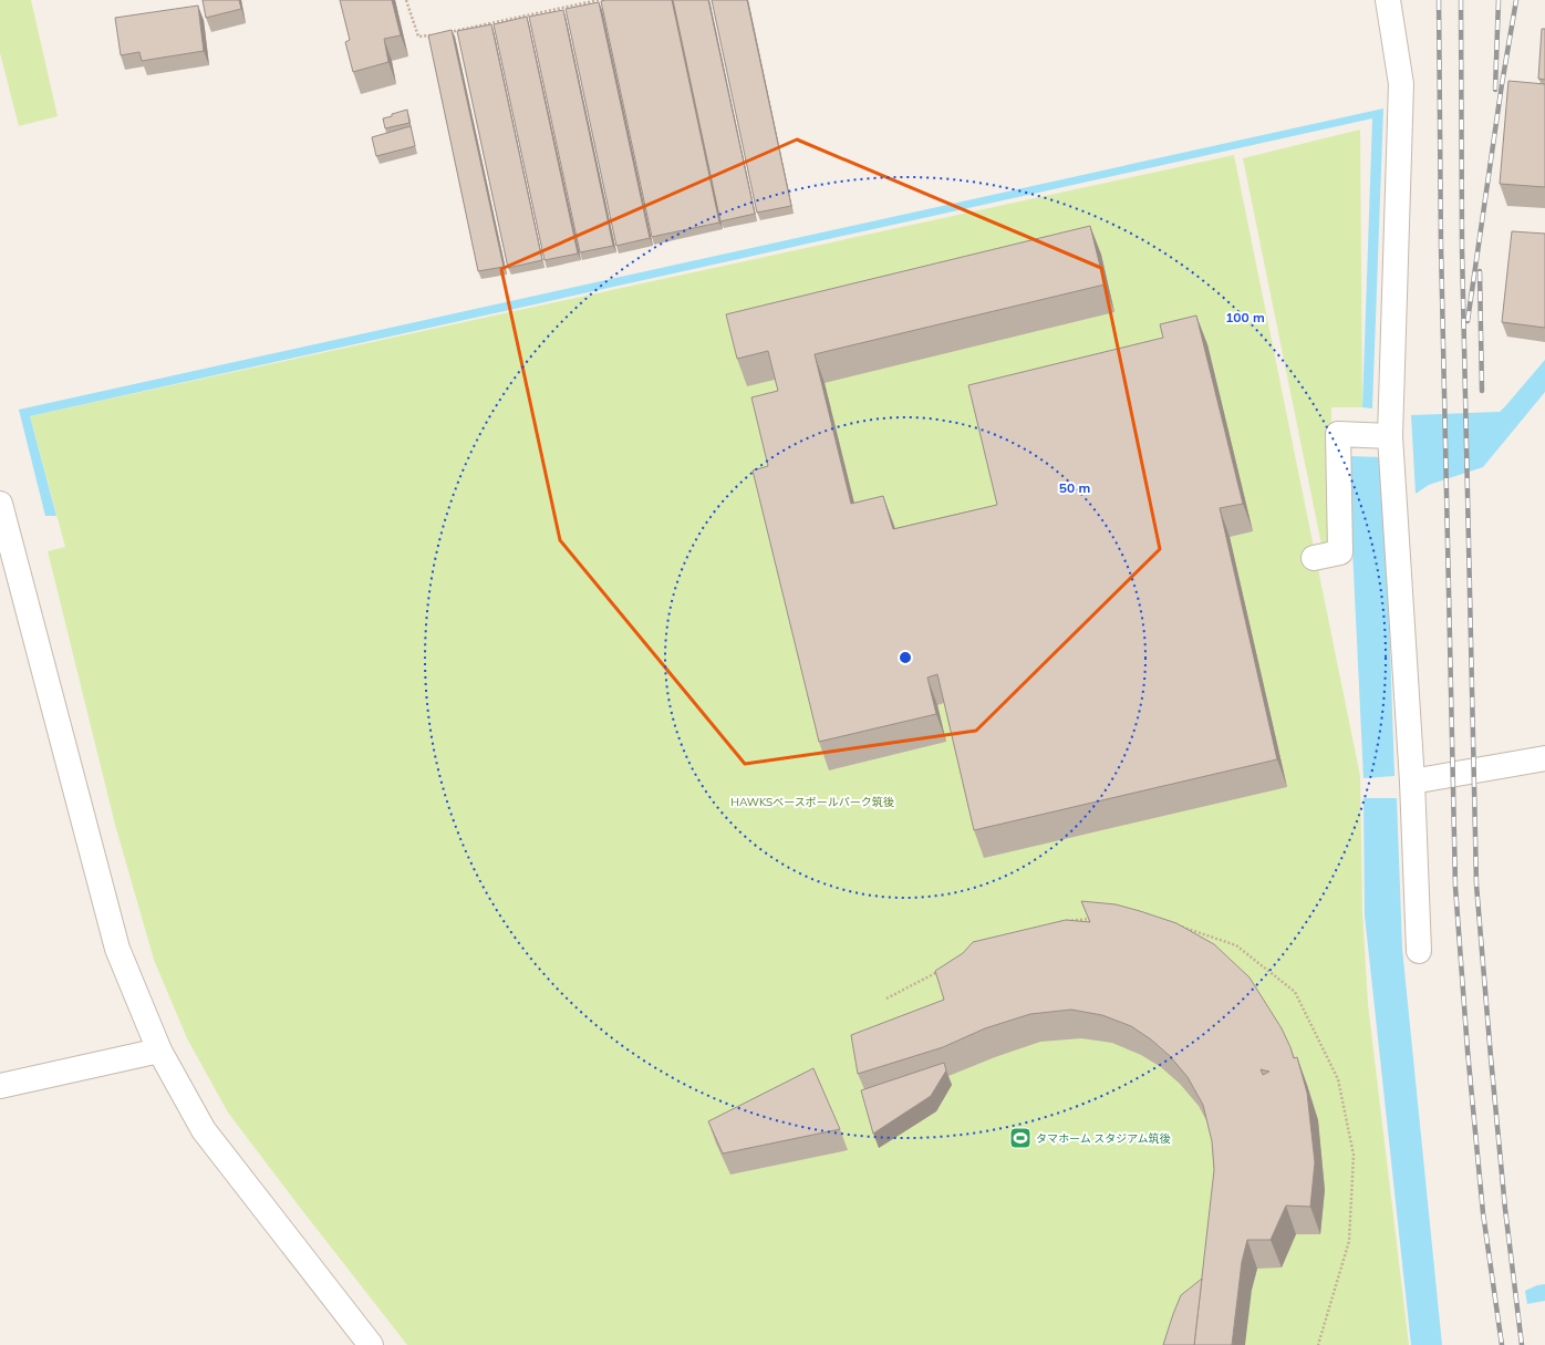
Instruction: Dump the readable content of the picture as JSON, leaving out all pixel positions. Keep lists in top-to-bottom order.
{
  "parks": ["HAWKSベースボールパーク筑後"],
  "places": {
    "sports": ["タマホーム スタジアム筑後"]
  },
  "rings": ["100 m", "50 m"]
}
